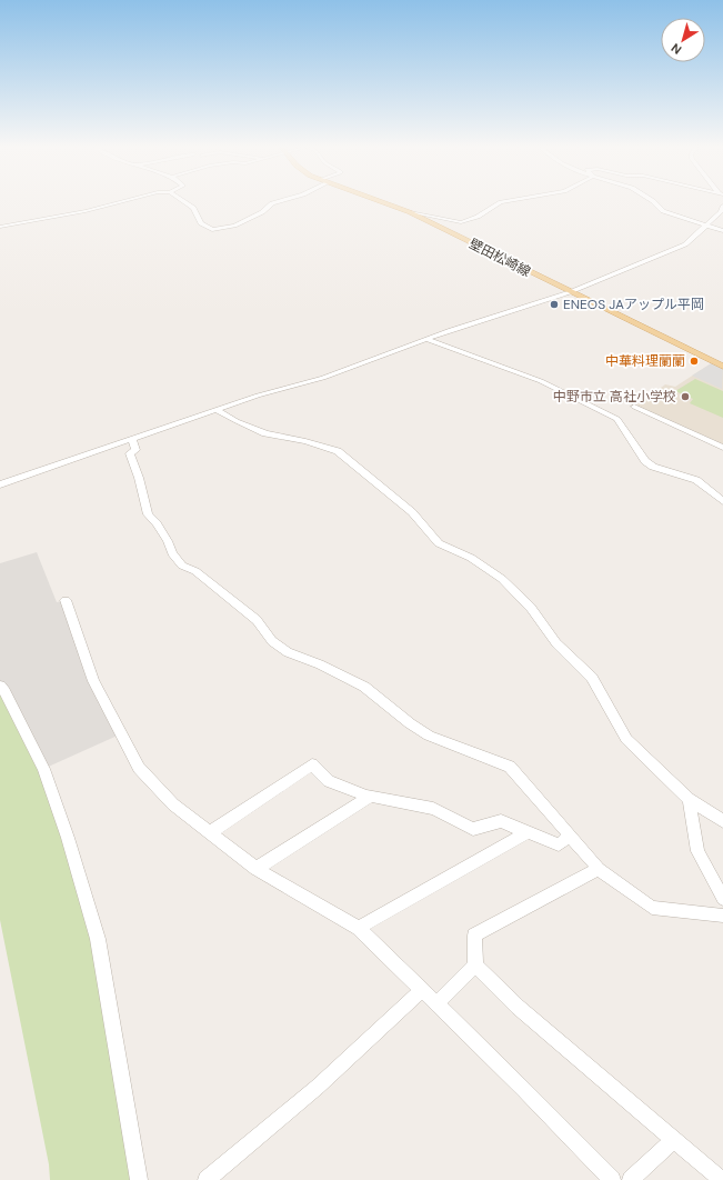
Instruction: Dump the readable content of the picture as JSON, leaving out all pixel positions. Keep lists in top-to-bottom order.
{
  "streets": {
    "main road": ["壁田松崎線"]
  },
  "places": ["ENEOS JAアップル平岡", "中華料理蘭蘭", "中野市立 高社小学校"],
  "north": "bottom left"
}
